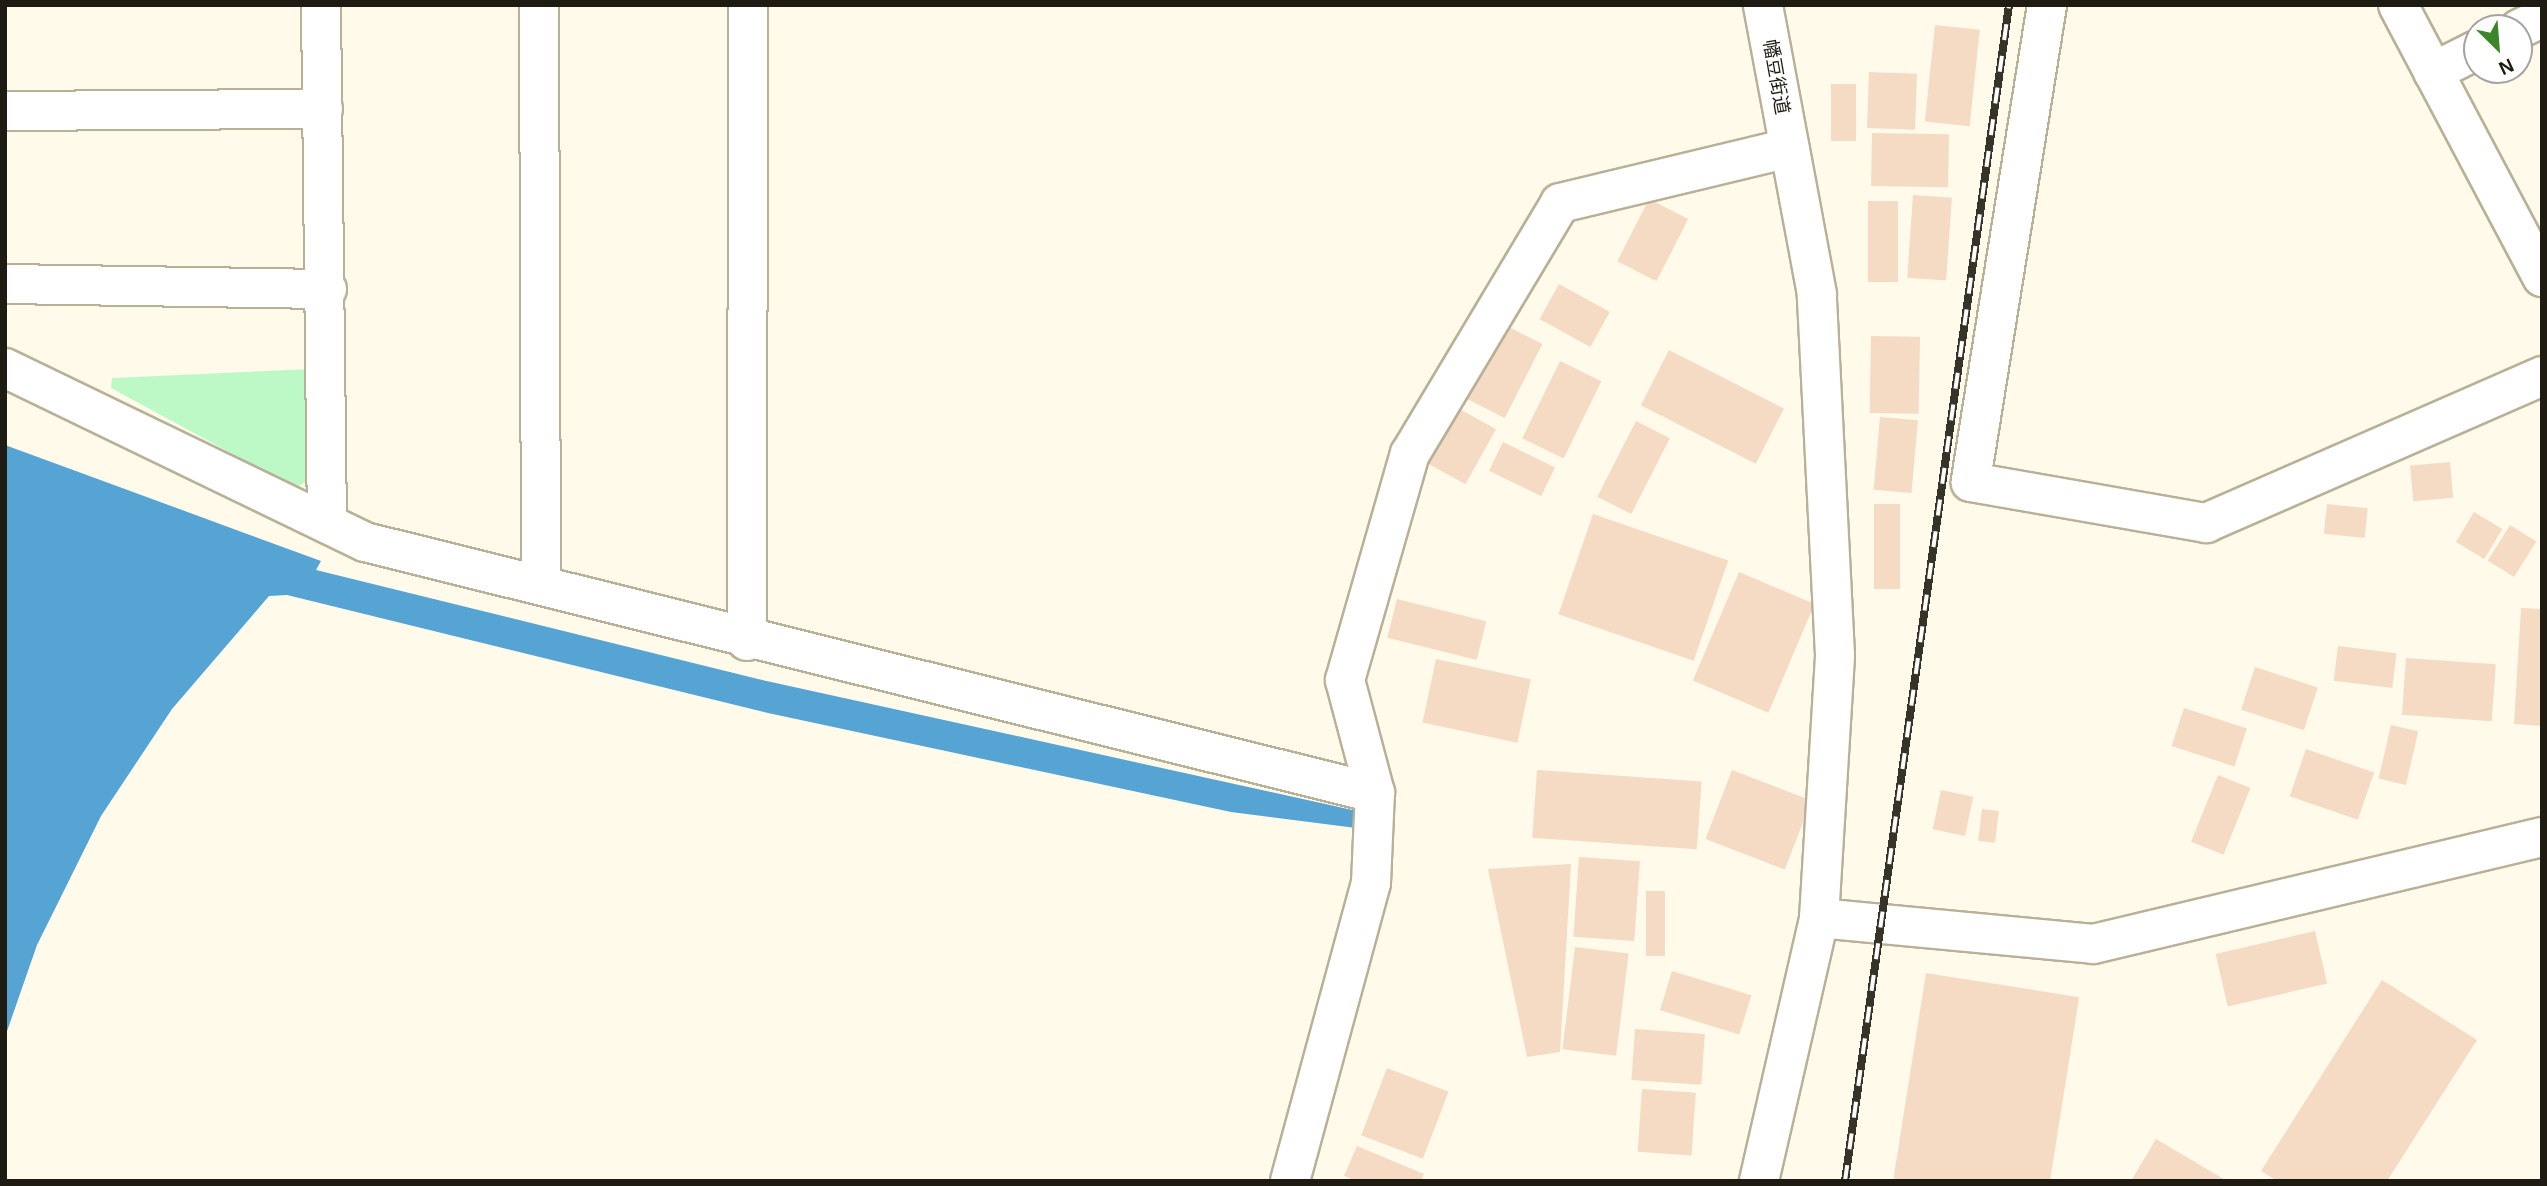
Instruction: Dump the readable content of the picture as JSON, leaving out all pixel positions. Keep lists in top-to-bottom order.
{
  "streets": {
    "street": ["幡豆街道"]
  },
  "north": "bottom right"
}
